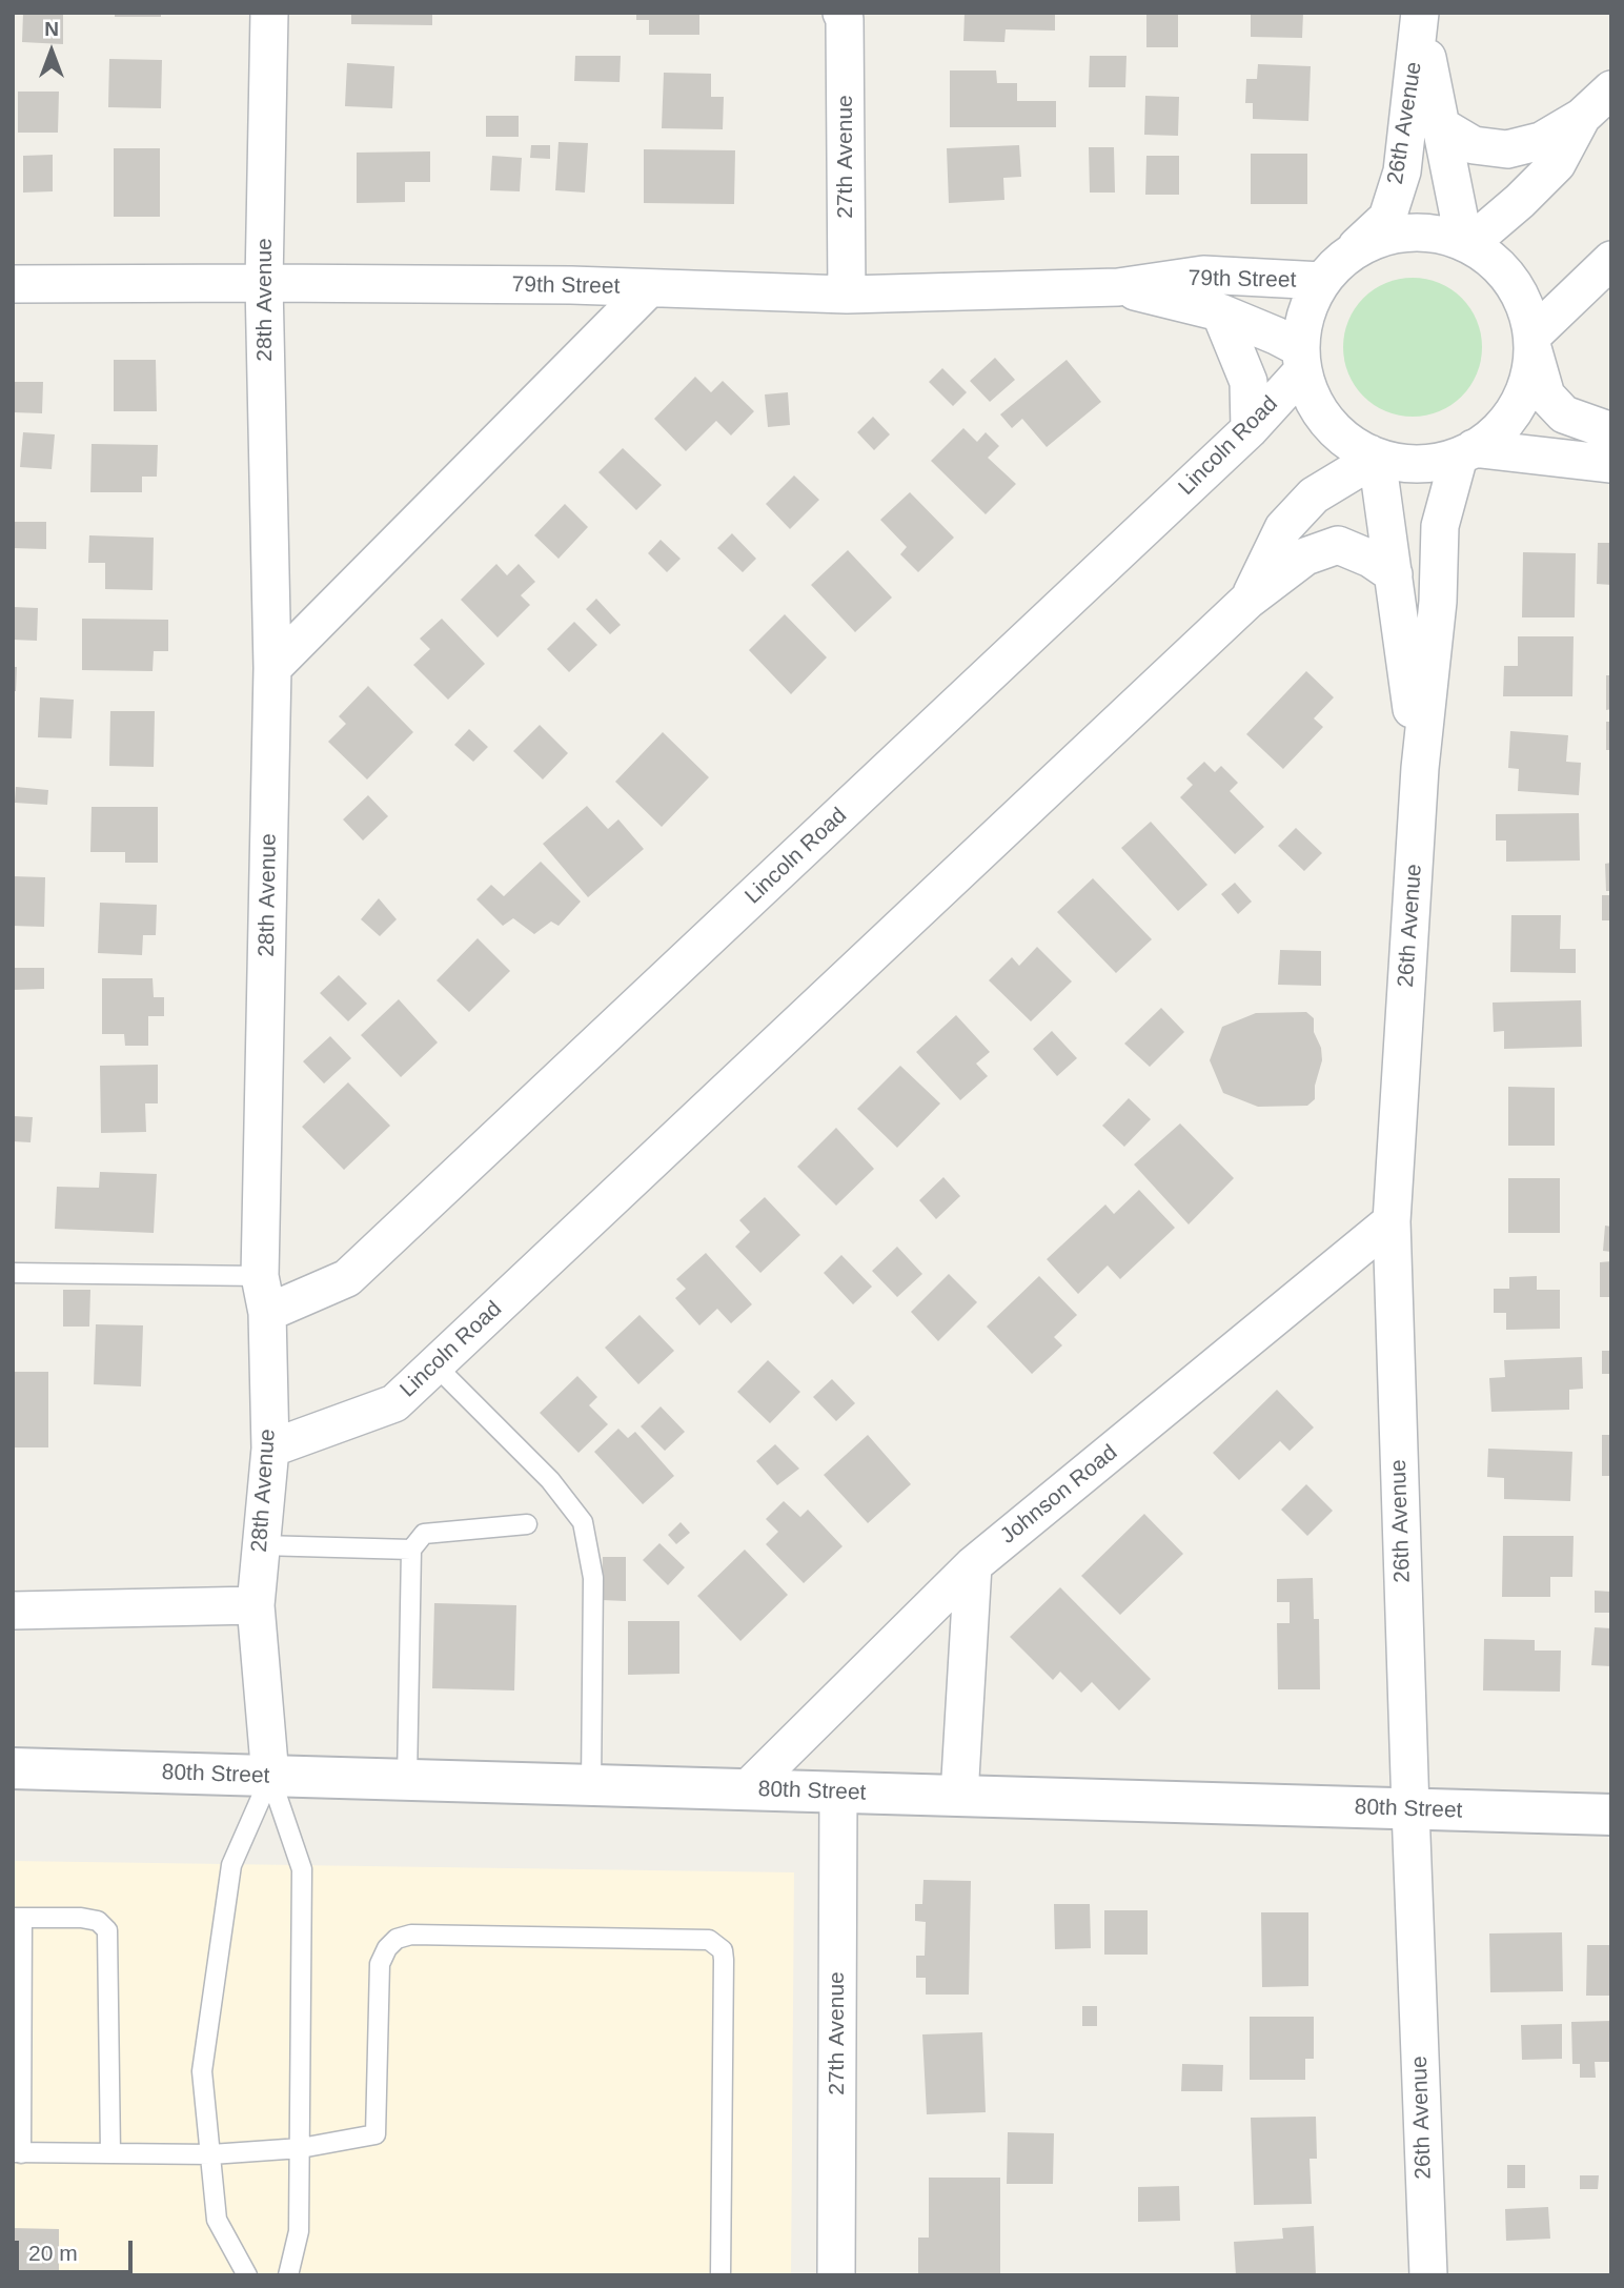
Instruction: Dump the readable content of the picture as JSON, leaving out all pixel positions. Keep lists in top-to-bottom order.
{
  "streets": {
    "street": [
      "26th Avenue",
      "27th Avenue",
      "79th Street",
      "28th Avenue",
      "Lincoln Road",
      "Johnson Road",
      "80th Street"
    ]
  },
  "crossings": [
    ["26th Avenue", "79th Street"],
    ["26th Avenue", "Lincoln Road"],
    ["26th Avenue", "Johnson Road"],
    ["26th Avenue", "80th Street"],
    ["27th Avenue", "79th Street"],
    ["27th Avenue", "80th Street"],
    ["79th Street", "28th Avenue"],
    ["79th Street", "Lincoln Road"],
    ["28th Avenue", "Lincoln Road"],
    ["28th Avenue", "80th Street"],
    ["Johnson Road", "80th Street"]
  ],
  "scale_bar": "20 m",
  "north": "top"
}
